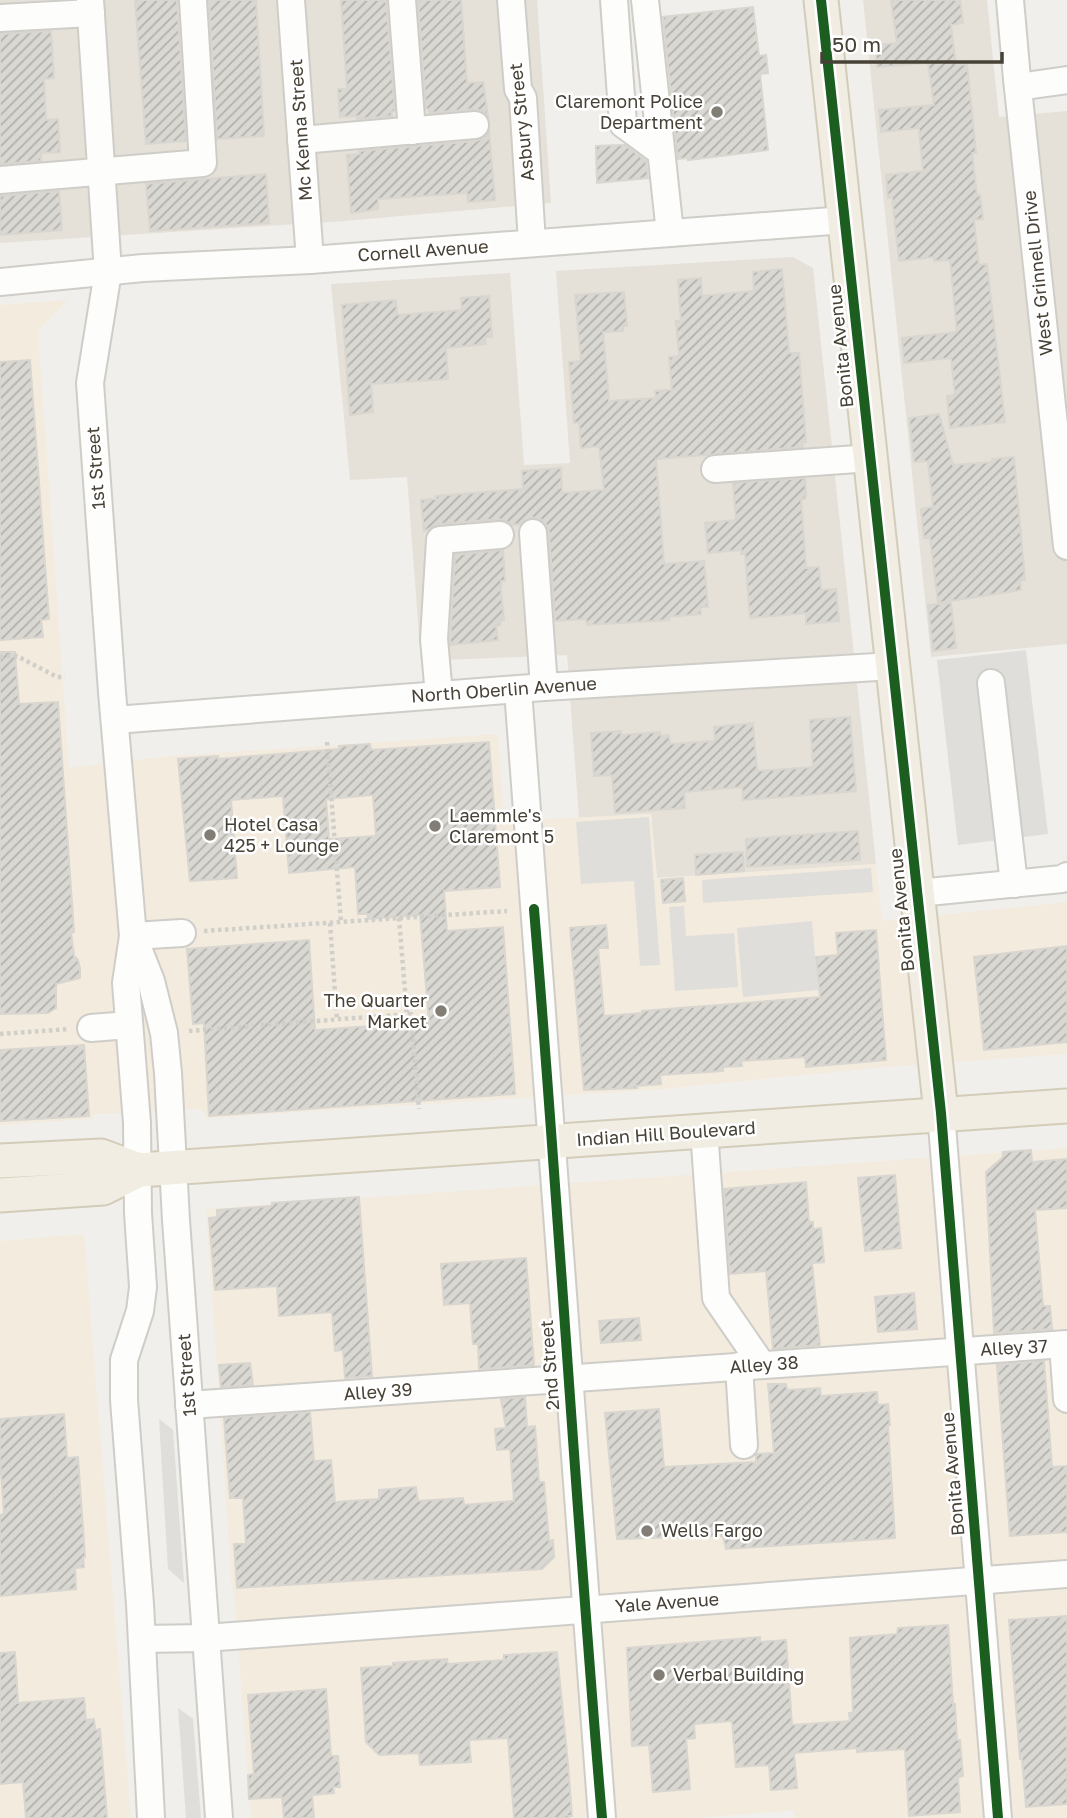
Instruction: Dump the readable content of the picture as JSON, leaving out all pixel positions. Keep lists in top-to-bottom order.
{
  "streets": {
    "main road": ["Bonita Avenue", "Indian Hill Boulevard"],
    "street": [
      "Asbury Street",
      "Mc Kenna Street",
      "Cornell Avenue",
      "West Grinnell Drive",
      "1st Street",
      "North Oberlin Avenue",
      "Alley 37",
      "2nd Street",
      "Alley 38",
      "Alley 39",
      "Yale Avenue"
    ]
  },
  "crossings": [
    ["Asbury Street", "Cornell Avenue"],
    ["Mc Kenna Street", "Cornell Avenue"],
    ["Cornell Avenue", "Bonita Avenue"],
    ["Cornell Avenue", "1st Street"],
    ["Bonita Avenue", "North Oberlin Avenue"],
    ["Bonita Avenue", "Indian Hill Boulevard"],
    ["Bonita Avenue", "Alley 37"],
    ["Bonita Avenue", "Alley 38"],
    ["Bonita Avenue", "Yale Avenue"],
    ["1st Street", "North Oberlin Avenue"],
    ["1st Street", "Indian Hill Boulevard"],
    ["1st Street", "Alley 39"],
    ["1st Street", "Yale Avenue"],
    ["North Oberlin Avenue", "2nd Street"],
    ["Indian Hill Boulevard", "2nd Street"],
    ["Alley 37", "Alley 38"],
    ["2nd Street", "Alley 38"],
    ["2nd Street", "Alley 39"],
    ["2nd Street", "Yale Avenue"],
    ["Alley 38", "Alley 39"]
  ],
  "places": [
    "Claremont Police Department",
    "Laemmle's Claremont 5",
    "Hotel Casa 425 + Lounge",
    "The Quarter Market",
    "Wells Fargo",
    "Verbal Building"
  ],
  "scale_bar": "50 m"
}
